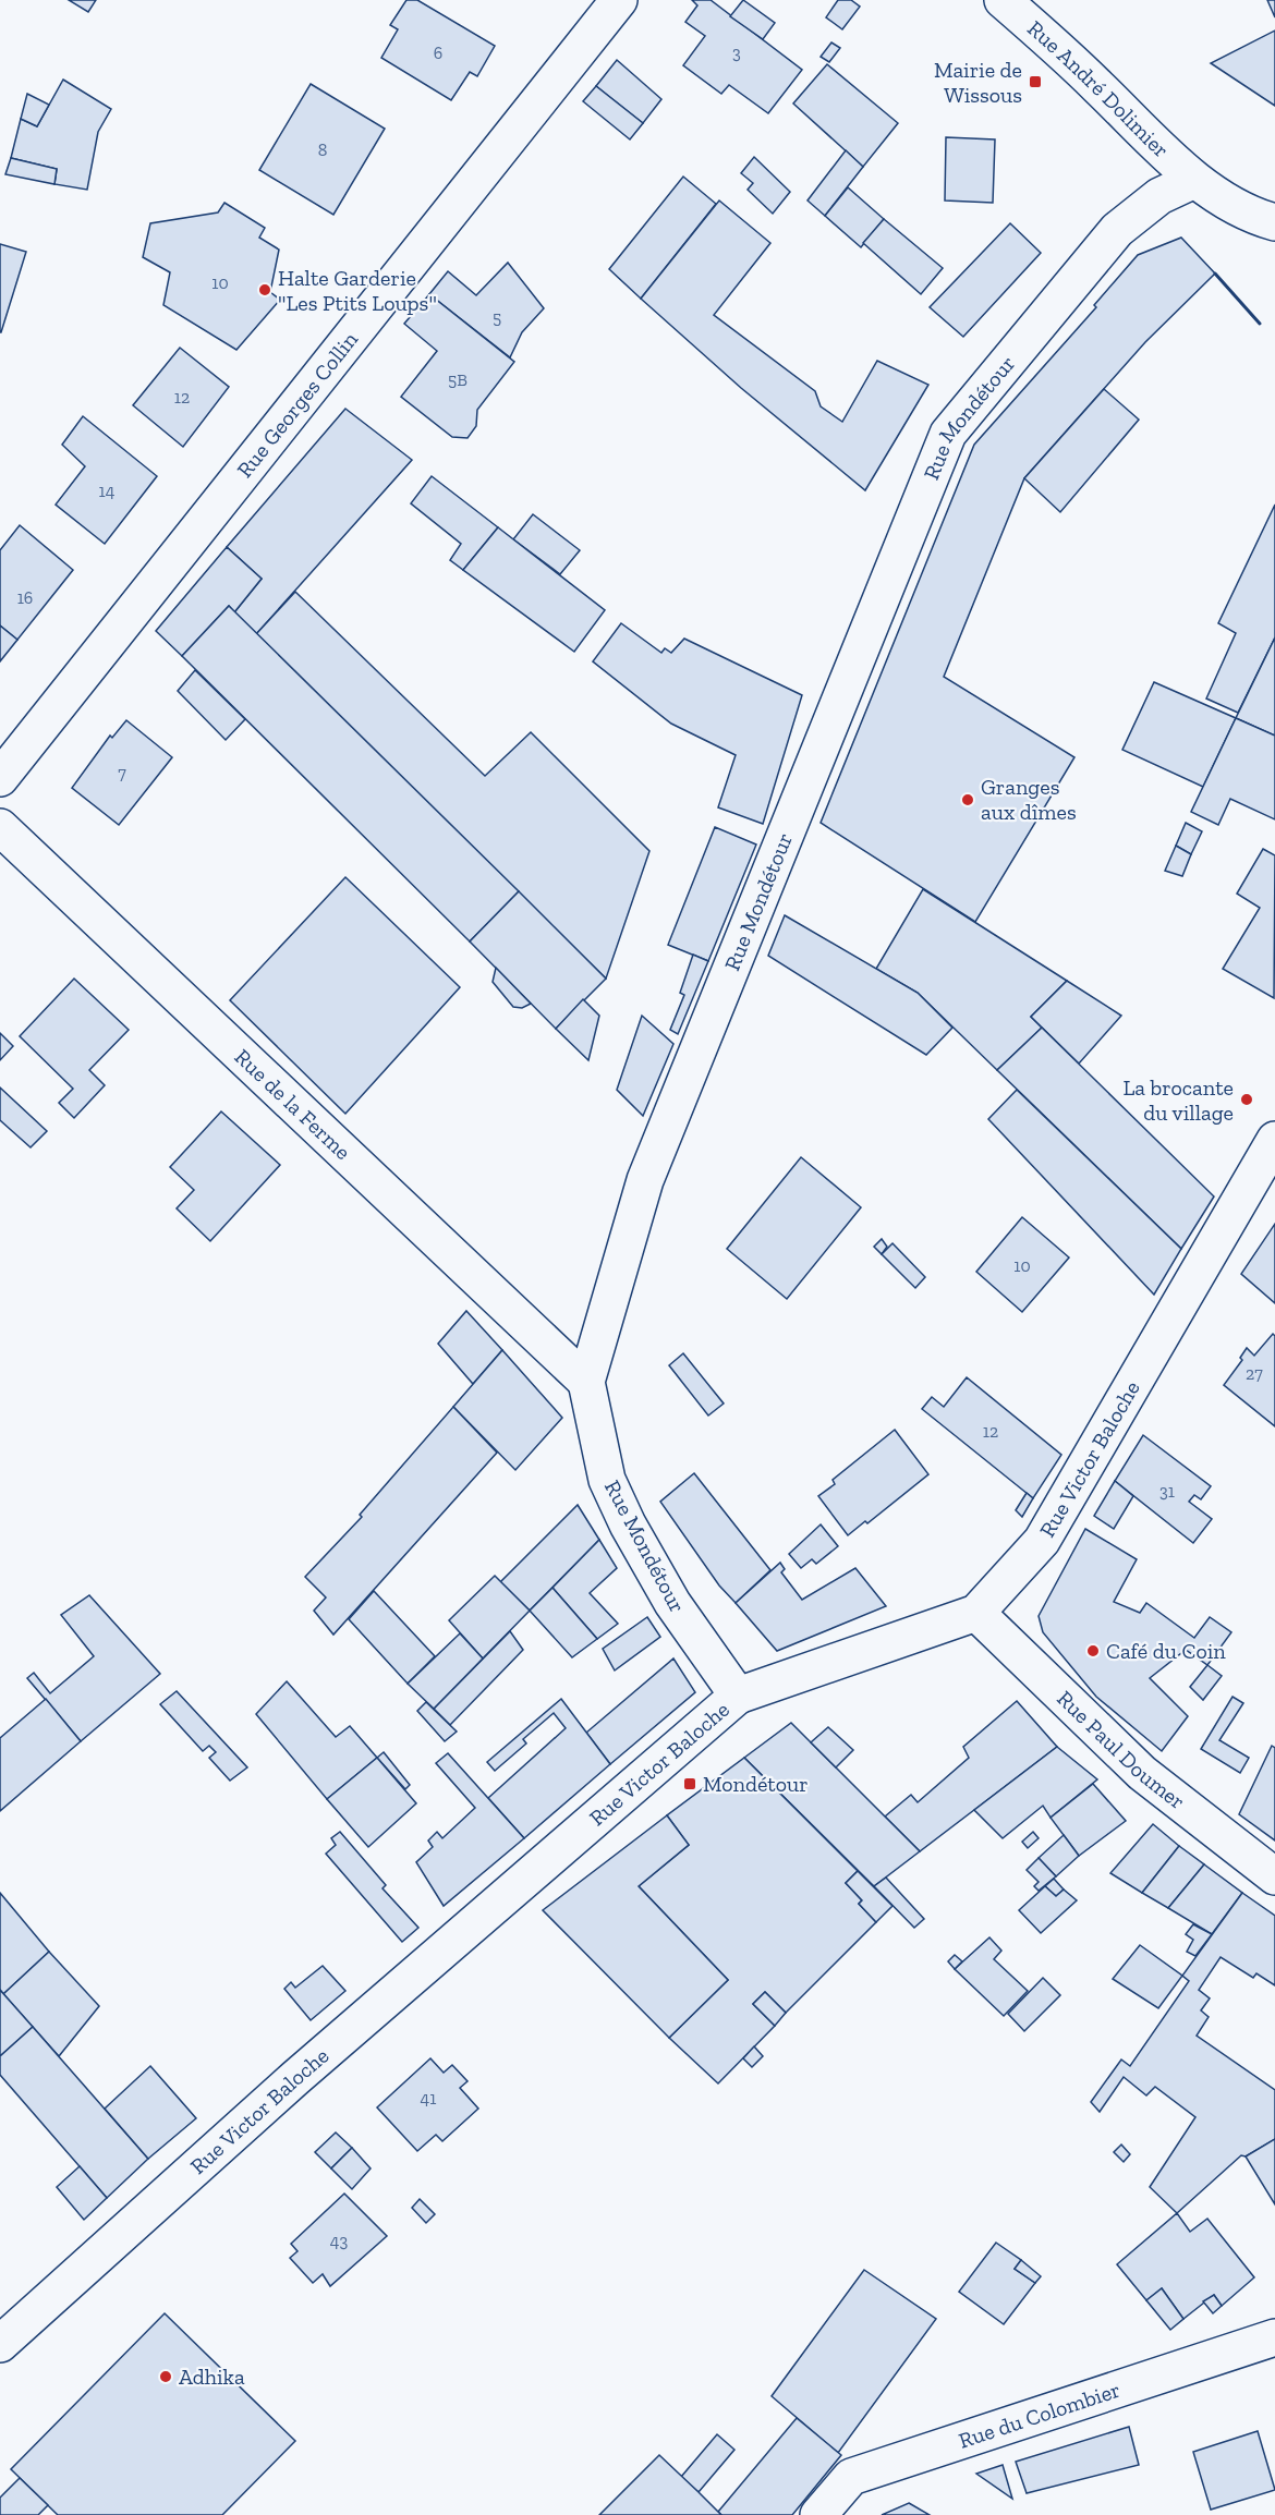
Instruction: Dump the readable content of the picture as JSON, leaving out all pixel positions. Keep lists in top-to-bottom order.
{
  "streets": {
    "street": [
      "Rue André Dolimier",
      "Rue Georges Collin",
      "Rue Mondétour",
      "Rue de la Ferme",
      "Rue Victor Baloche",
      "Rue Paul Doumer",
      "Rue du Colombier"
    ]
  },
  "crossings": [
    ["Rue André Dolimier", "Rue Mondétour"],
    ["Rue Mondétour", "Rue de la Ferme"],
    ["Rue Mondétour", "Rue Victor Baloche"],
    ["Rue Victor Baloche", "Rue Paul Doumer"]
  ],
  "places": {
    "transit": ["Mairie de Wissous", "Mondétour"],
    "other": [
      "Halte Garderie \"Les Ptits Loups\"",
      "Granges aux dîmes",
      "La brocante du village",
      "Café du Coin",
      "Adhika"
    ]
  },
  "house_numbers": [
    "6",
    "3",
    "8",
    "10",
    "5",
    "5B",
    "12",
    "14",
    "16",
    "7",
    "10",
    "27",
    "12",
    "31",
    "41",
    "43"
  ]
}
